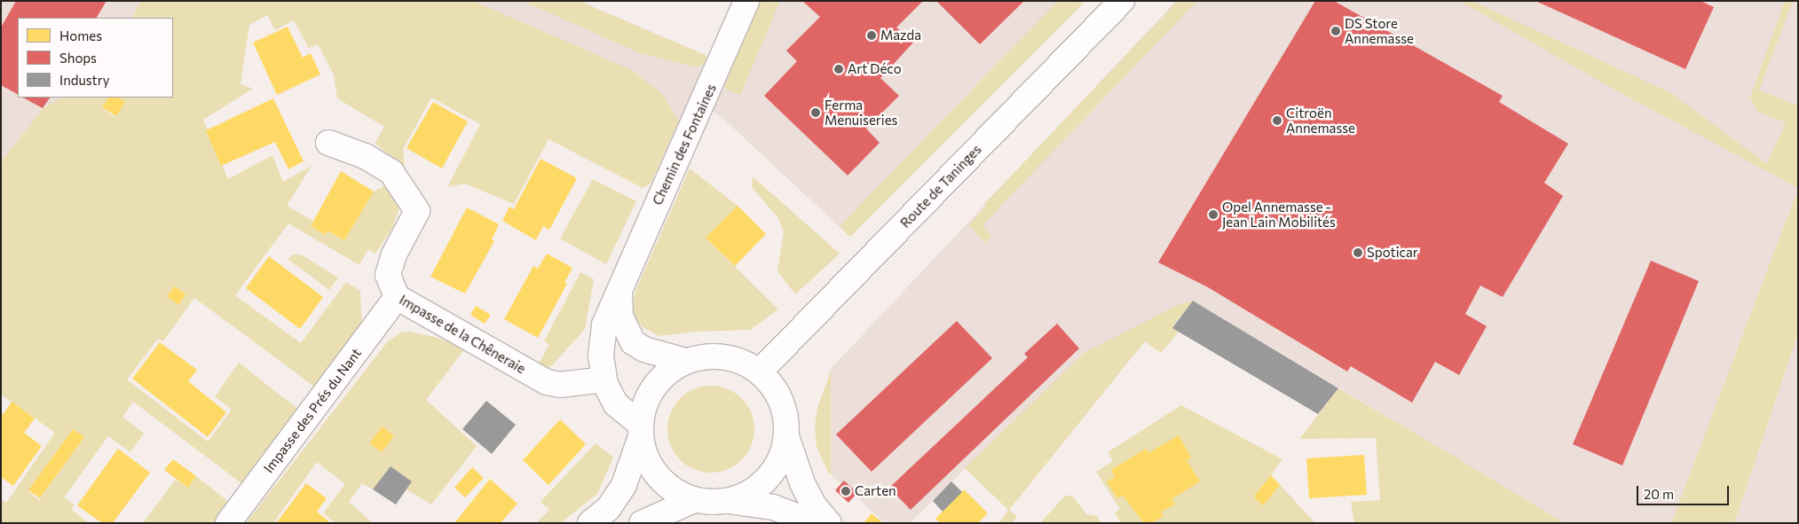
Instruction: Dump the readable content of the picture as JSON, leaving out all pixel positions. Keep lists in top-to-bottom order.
{
  "streets": {
    "street": [
      "Chemin des Fontaines",
      "Route de Taninges",
      "Impasse de la Chêneraie",
      "Impasse des Prés du Nant"
    ]
  },
  "crossings": [
    ["Chemin des Fontaines", "Route de Taninges"],
    ["Chemin des Fontaines", "Impasse de la Chêneraie"],
    ["Impasse de la Chêneraie", "Impasse des Prés du Nant"]
  ],
  "places": [
    "DS Store Annemasse",
    "Mazda",
    "Art Déco",
    "Ferma Menuiseries",
    "Citroën Annemasse",
    "Opel Annemasse - Jean Lain Mobilités",
    "Spoticar",
    "Carten"
  ],
  "legend": ["Homes", "Shops", "Industry"],
  "scale_bar": "20 m"
}
